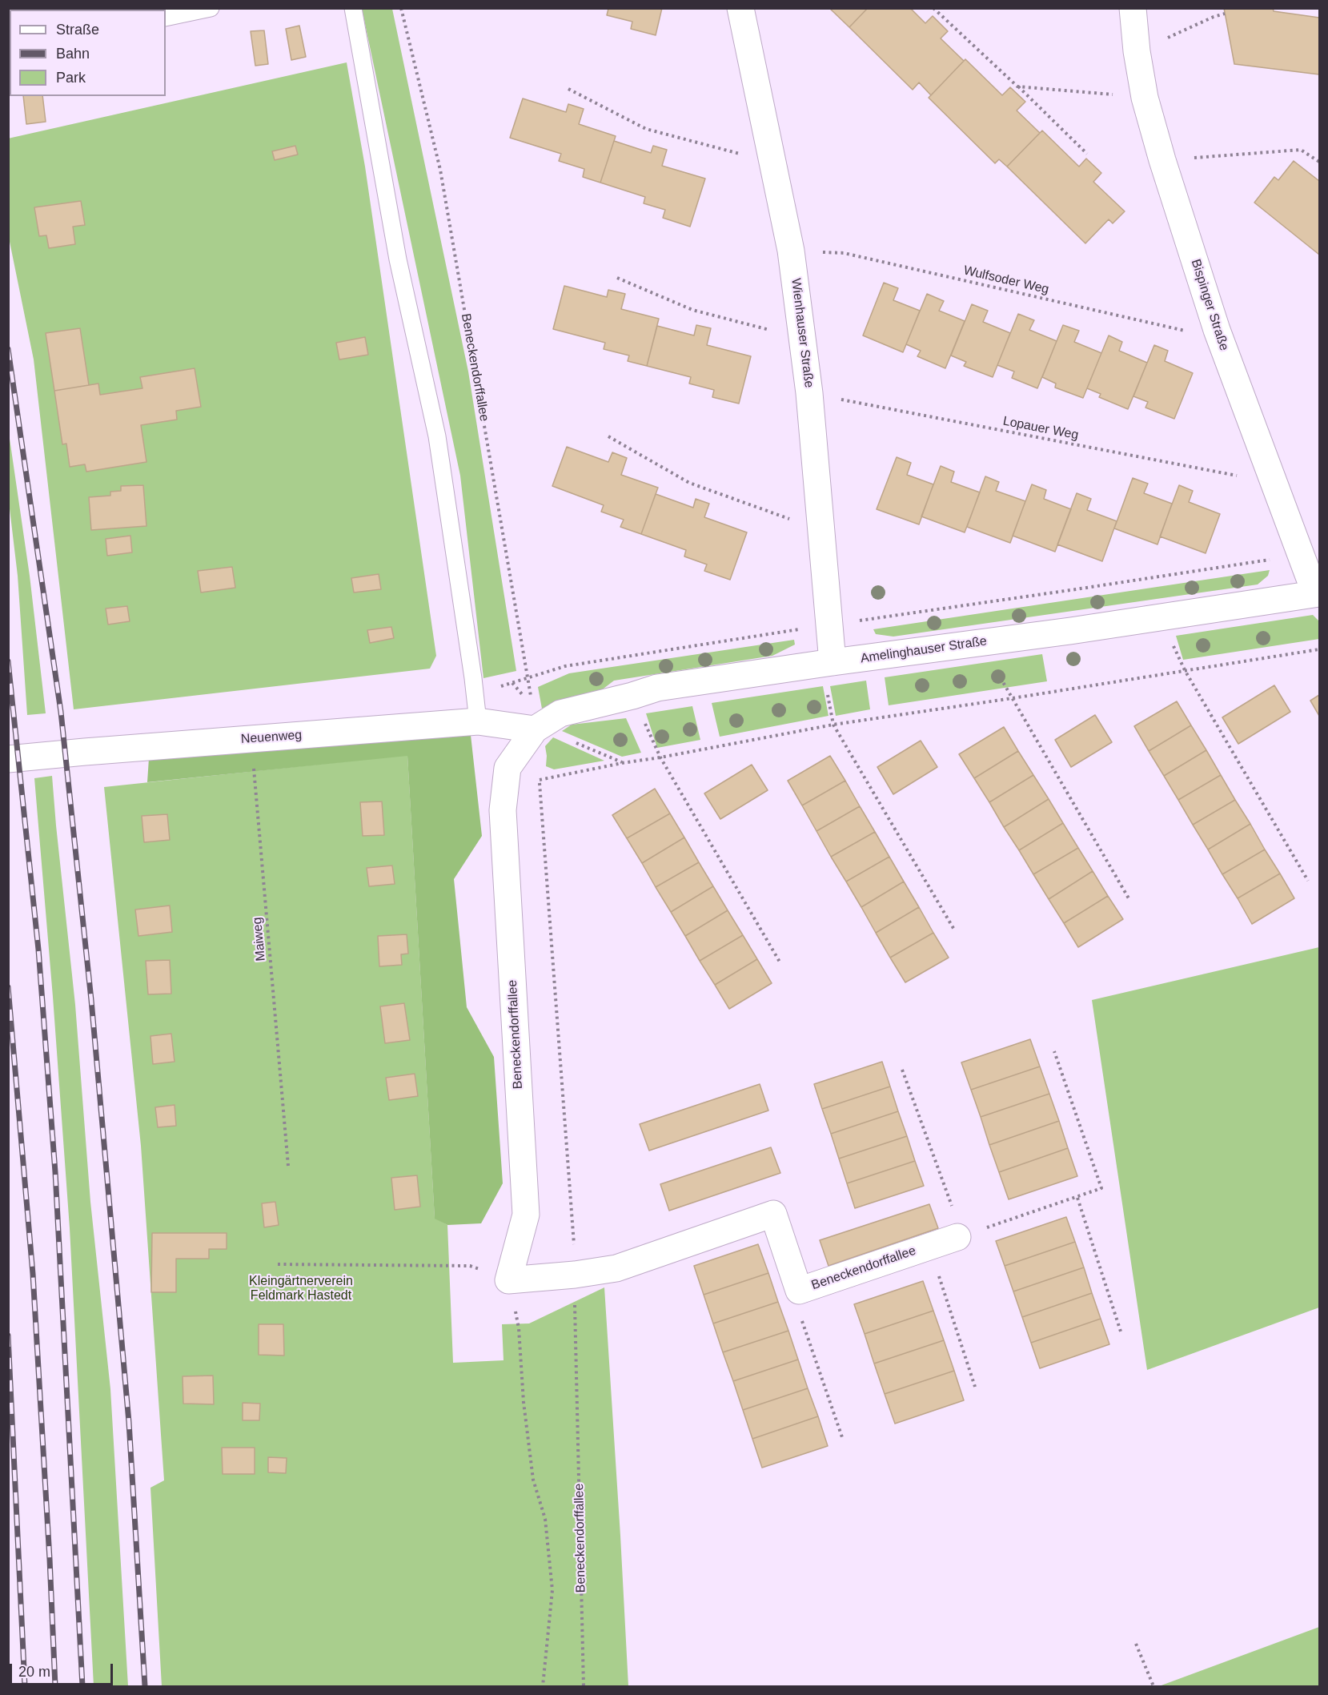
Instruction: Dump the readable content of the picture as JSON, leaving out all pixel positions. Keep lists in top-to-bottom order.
{
  "streets": {
    "street": [
      "Bispinger Straße",
      "Wienhauser Straße",
      "Beneckendorffallee",
      "Amelinghauser Straße",
      "Neuenweg"
    ],
    "path": ["Wulfsoder Weg", "Lopauer Weg", "Maiweg"]
  },
  "crossings": [
    ["Wulfsoder Weg", "Bispinger Straße"],
    ["Wulfsoder Weg", "Wienhauser Straße"],
    ["Bispinger Straße", "Lopauer Weg"],
    ["Bispinger Straße", "Amelinghauser Straße"],
    ["Wienhauser Straße", "Lopauer Weg"],
    ["Wienhauser Straße", "Amelinghauser Straße"],
    ["Beneckendorffallee", "Amelinghauser Straße"],
    ["Beneckendorffallee", "Neuenweg"],
    ["Amelinghauser Straße", "Neuenweg"],
    ["Neuenweg", "Maiweg"]
  ],
  "parks": ["Kleingärtnerverein Feldmark Hastedt"],
  "legend": ["Straße", "Bahn", "Park"],
  "scale_bar": "20 m"
}
